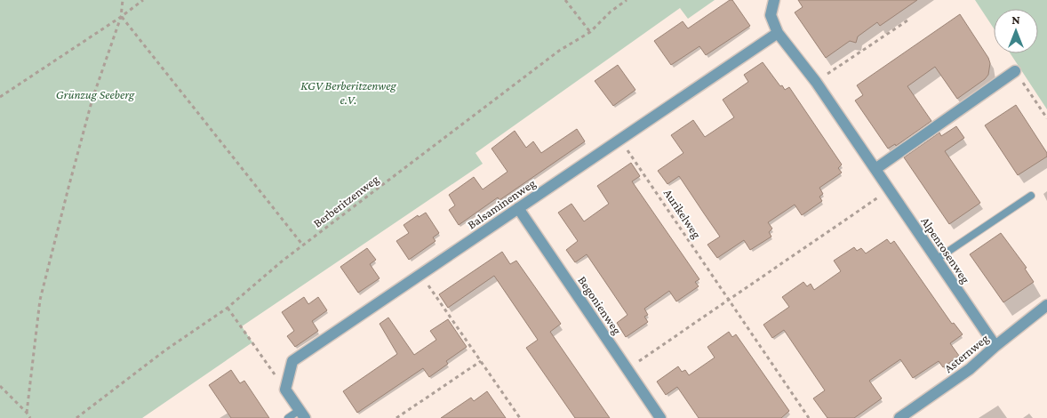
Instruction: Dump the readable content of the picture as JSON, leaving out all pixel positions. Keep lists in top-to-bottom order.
{
  "streets": {
    "street": [
      "Balsaminenweg",
      "Alpenrosenweg",
      "Begonienweg",
      "Asternweg"
    ],
    "path": ["Berberitzenweg", "Aurikelweg"]
  },
  "crossings": [
    ["Balsaminenweg", "Aurikelweg"],
    ["Balsaminenweg", "Alpenrosenweg"],
    ["Balsaminenweg", "Begonienweg"],
    ["Alpenrosenweg", "Asternweg"]
  ],
  "parks": ["KGV Berberitzenweg e.V.", "Grünzug Seeberg"],
  "north": "top"
}
